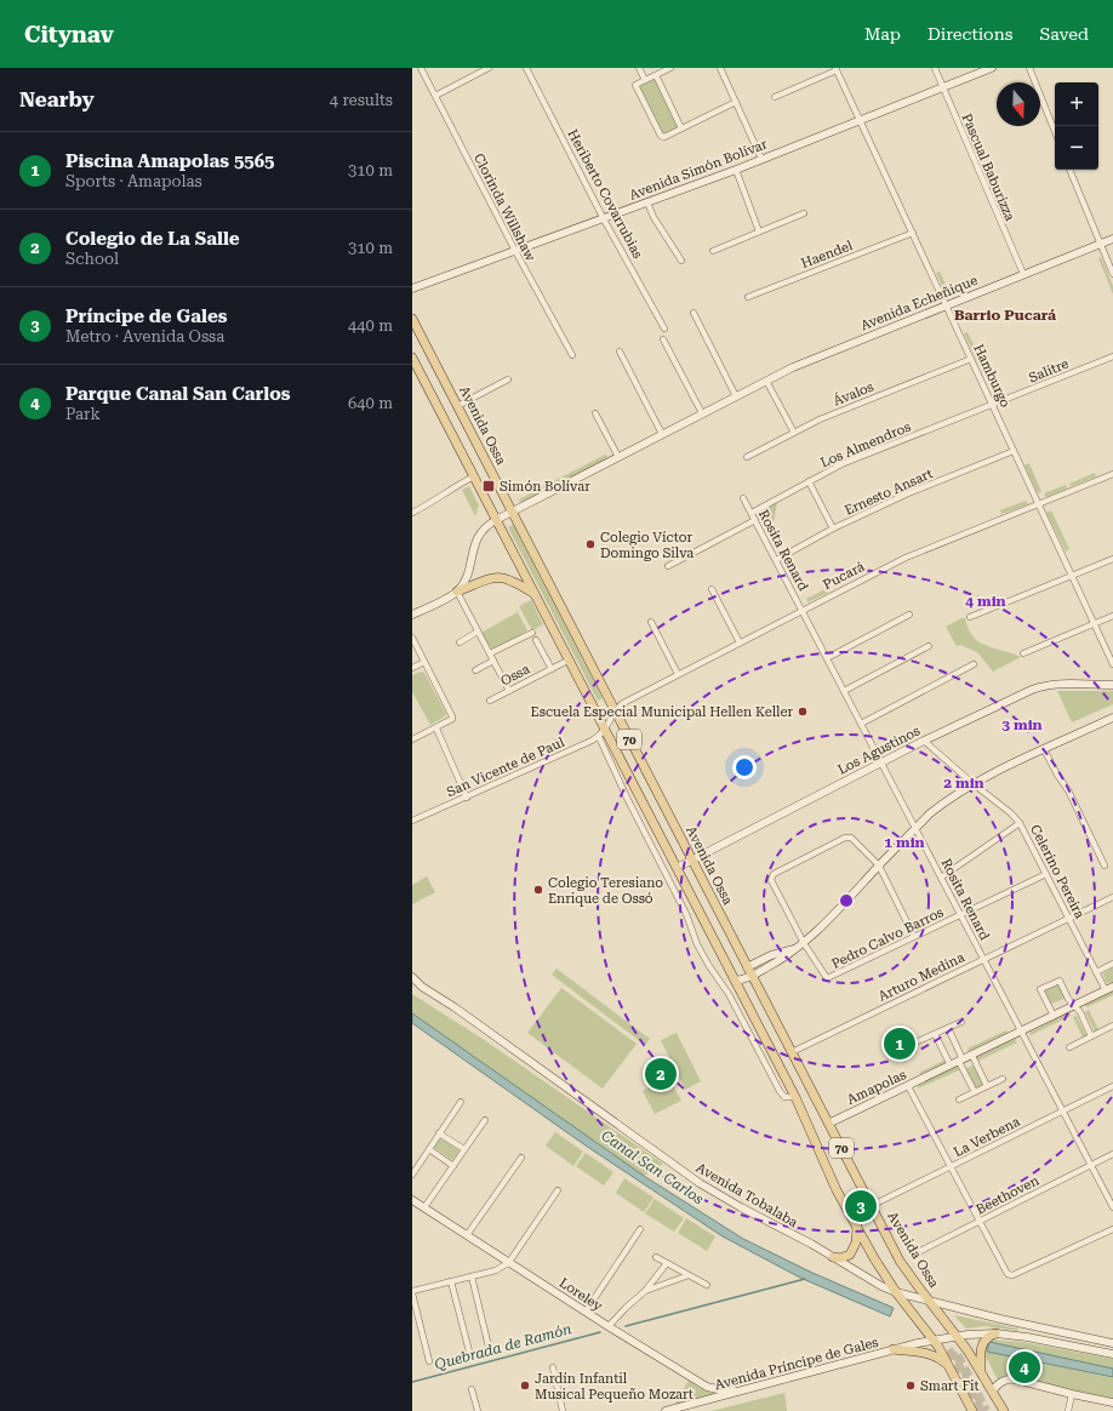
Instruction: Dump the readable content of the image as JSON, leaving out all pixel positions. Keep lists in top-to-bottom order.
{
  "streets": {
    "main road": ["Avenida Ossa", "70"],
    "street": [
      "Pascual Baburizza",
      "Avenida Simón Bolívar",
      "Heriberto Covarrubias",
      "Clorinda Willshaw",
      "Haendel",
      "Avenida Echeñique",
      "Salitre",
      "Hamburgo",
      "Ávalos",
      "Los Almendros",
      "Ernesto Ansart",
      "Rosita Renard",
      "Pucará",
      "Ossa",
      "Los Agustinos",
      "San Vicente de Paul",
      "Celerino Pereira",
      "Pedro Calvo Barros",
      "Arturo Medina",
      "Amapolas",
      "La Verbena",
      "Avenida Tobalaba",
      "Beethoven",
      "Loreley",
      "Avenida Príncipe de Gales"
    ]
  },
  "crossings": [
    ["Pascual Baburizza", "Avenida Simón Bolívar"],
    ["Pascual Baburizza", "Avenida Echeñique"],
    ["Avenida Simón Bolívar", "Heriberto Covarrubias"],
    ["Avenida Simón Bolívar", "Clorinda Willshaw"],
    ["Avenida Simón Bolívar", "Hamburgo"],
    ["Haendel", "Hamburgo"],
    ["Avenida Echeñique", "Hamburgo"],
    ["Avenida Echeñique", "Avenida Ossa"],
    ["Avenida Echeñique", "70"],
    ["Salitre", "Hamburgo"],
    ["Salitre", "Los Almendros"],
    ["Hamburgo", "Ávalos"],
    ["Hamburgo", "Los Almendros"],
    ["Hamburgo", "Ernesto Ansart"],
    ["Hamburgo", "Pucará"],
    ["Avenida Ossa", "Pucará"],
    ["Avenida Ossa", "Los Agustinos"],
    ["Avenida Ossa", "Arturo Medina"],
    ["Avenida Ossa", "Amapolas"],
    ["Avenida Ossa", "La Verbena"],
    ["Avenida Ossa", "Avenida Tobalaba"],
    ["Los Almendros", "Rosita Renard"],
    ["Ernesto Ansart", "Rosita Renard"],
    ["Rosita Renard", "Pucará"],
    ["Rosita Renard", "Los Agustinos"],
    ["Rosita Renard", "Pedro Calvo Barros"],
    ["Rosita Renard", "Arturo Medina"],
    ["Rosita Renard", "Amapolas"],
    ["Rosita Renard", "La Verbena"],
    ["Rosita Renard", "Beethoven"],
    ["Pucará", "70"],
    ["Pucará", "San Vicente de Paul"],
    ["Ossa", "70"],
    ["70", "Los Agustinos"],
    ["70", "San Vicente de Paul"],
    ["70", "Avenida Tobalaba"],
    ["70", "Avenida Príncipe de Gales"],
    ["Los Agustinos", "Celerino Pereira"],
    ["Celerino Pereira", "Pedro Calvo Barros"],
    ["Celerino Pereira", "Arturo Medina"],
    ["Celerino Pereira", "Amapolas"],
    ["Loreley", "Avenida Príncipe de Gales"]
  ],
  "districts": ["Barrio Pucará"],
  "water": ["Canal San Carlos", "Quebrada de Ramón"],
  "places": {
    "transit": ["Simón Bolívar"],
    "other": [
      "Colegio Víctor Domingo Silva",
      "Escuela Especial Municipal Hellen Keller",
      "Colegio Teresiano Enrique de Ossó",
      "Jardín Infantil Musical Pequeño Mozart",
      "Smart Fit"
    ]
  },
  "north": "bottom",
  "page": {
    "header": "Citynav",
    "nav": ["Map", "Directions", "Saved"],
    "heading": ["Nearby", "4 results"],
    "map_buttons": ["+", "−"],
    "list": [
      {
        "mark": "1",
        "name": "Piscina Amapolas 5565",
        "note": "Sports · Amapolas",
        "value": "310 m"
      },
      {
        "mark": "2",
        "name": "Colegio de La Salle",
        "note": "School",
        "value": "310 m"
      },
      {
        "mark": "3",
        "name": "Príncipe de Gales",
        "note": "Metro · Avenida Ossa",
        "value": "440 m"
      },
      {
        "mark": "4",
        "name": "Parque Canal San Carlos",
        "note": "Park",
        "value": "640 m"
      }
    ],
    "pins": [
      "1",
      "2",
      "3",
      "4"
    ]
  },
  "rings": [
    "4 min",
    "3 min",
    "2 min",
    "1 min"
  ]
}
